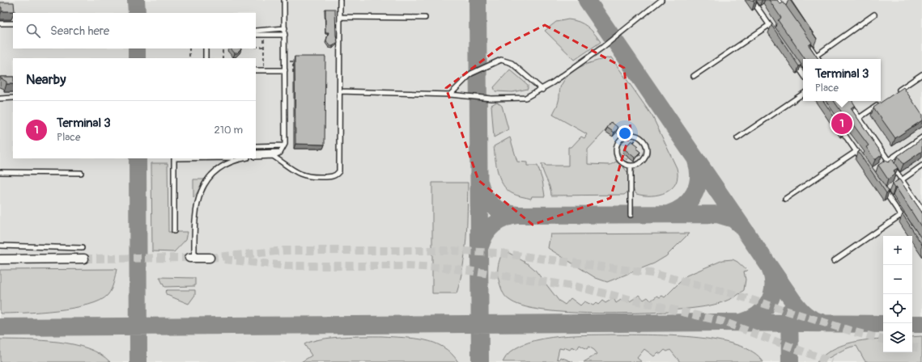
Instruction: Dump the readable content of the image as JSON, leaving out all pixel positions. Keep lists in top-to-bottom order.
{
  "page": {
    "search": "Search here",
    "heading": "Nearby",
    "popup": ["Terminal 3", "Place"],
    "list": [
      {
        "mark": "1",
        "name": "Terminal 3",
        "note": "Place",
        "value": "210 m"
      }
    ],
    "pins": "1",
    "map_buttons": ["+", "−"]
  }
}
